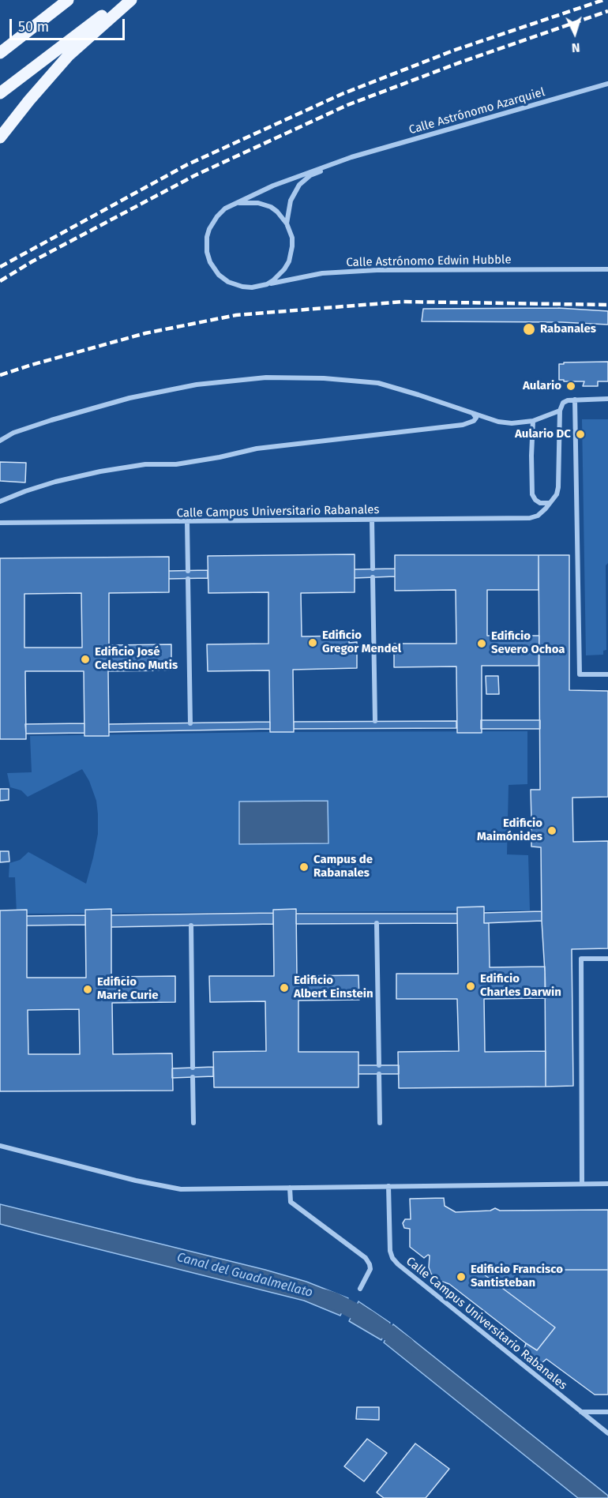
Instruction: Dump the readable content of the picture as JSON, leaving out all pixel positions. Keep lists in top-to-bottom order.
{
  "streets": {
    "street": ["Calle Astrónomo Azarquiel", "Calle Astrónomo Edwin Hubble", "Calle Campus Universitario Rabanales"]
  },
  "water": ["Canal del Guadalmellato"],
  "places": [
    "Rabanales",
    "Aulario",
    "Aulario DC",
    "Edificio Gregor Mendel",
    "Edificio Severo Ochoa",
    "Edificio José Celestino Mutis",
    "Edificio Maimónides",
    "Campus de Rabanales",
    "Edificio Charles Darwin",
    "Edificio Albert Einstein",
    "Edificio Marie Curie",
    "Edificio Francisco Santisteban"
  ],
  "scale_bar": "50 m",
  "north": "bottom"
}
